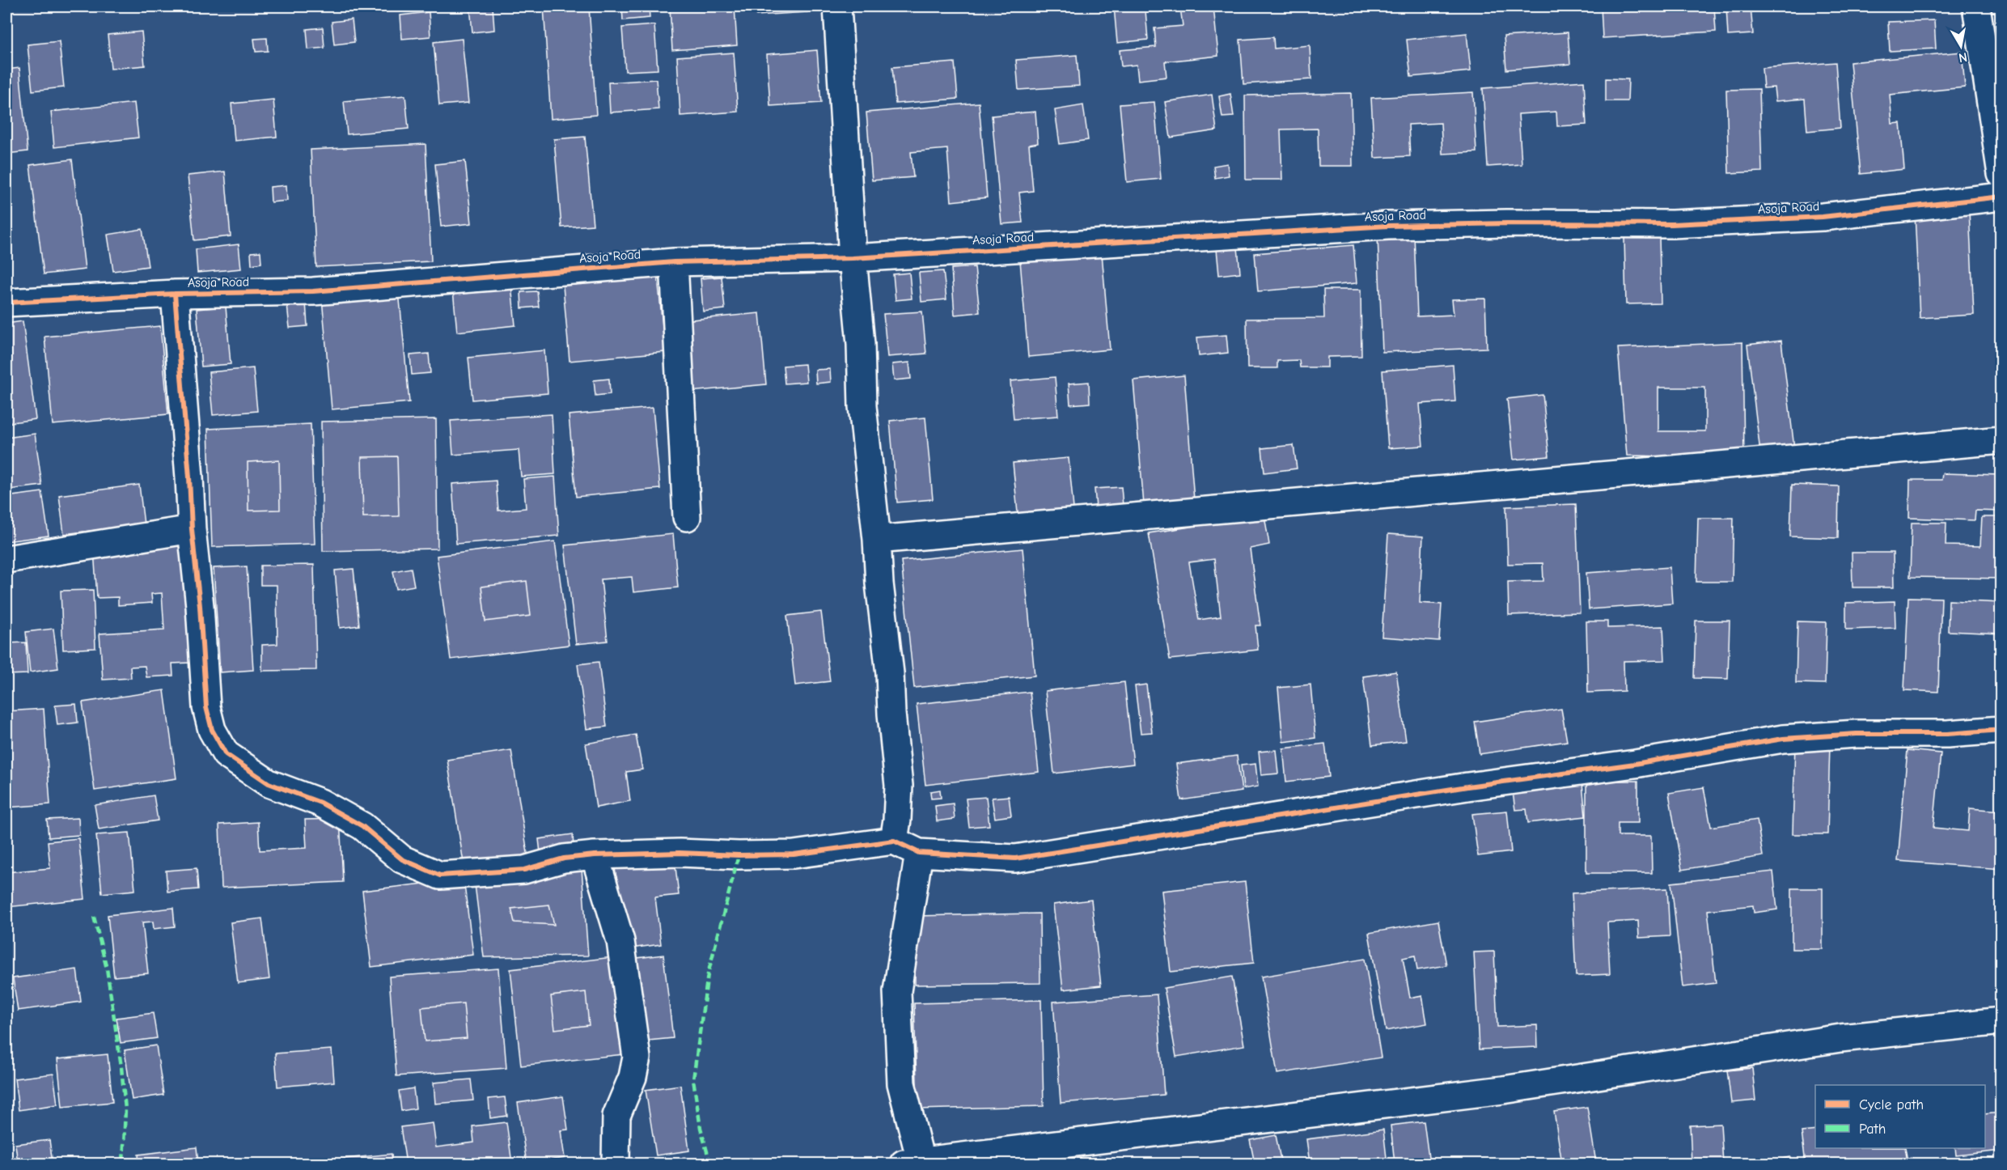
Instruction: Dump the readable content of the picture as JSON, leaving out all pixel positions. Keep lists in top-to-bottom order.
{
  "streets": {
    "street": ["Asoja Road"]
  },
  "legend": ["Cycle path", "Path"],
  "north": "bottom"
}
